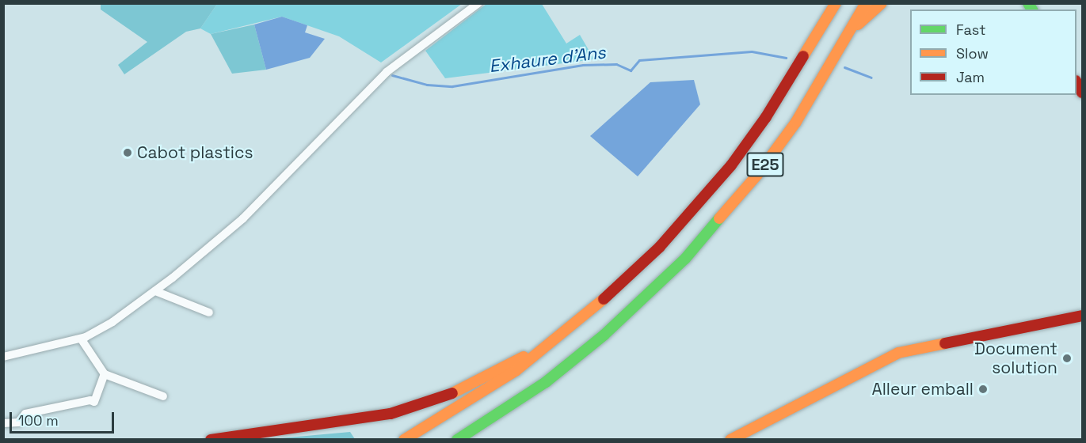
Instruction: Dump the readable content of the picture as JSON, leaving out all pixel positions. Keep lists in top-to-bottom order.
{
  "streets": {
    "main road": ["E25"]
  },
  "water": ["Exhaure d'Ans"],
  "places": ["Cabot plastics", "Document solution", "Alleur emball"],
  "legend": ["Fast", "Slow", "Jam"],
  "scale_bar": "100 m"
}
